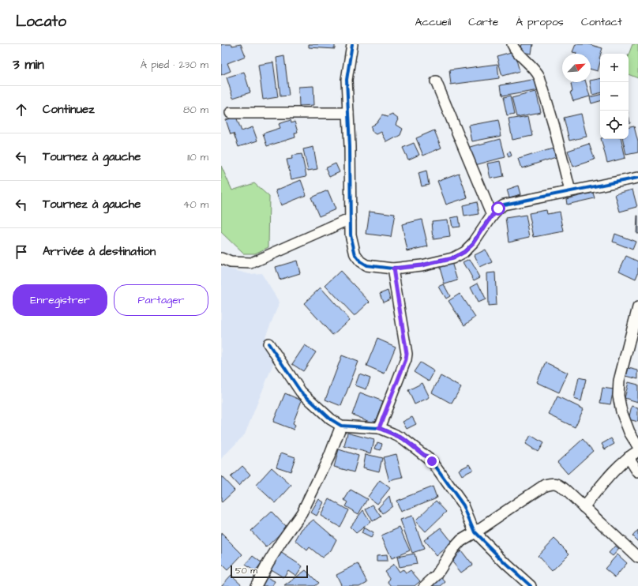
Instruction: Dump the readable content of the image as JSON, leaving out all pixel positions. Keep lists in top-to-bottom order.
{
  "scale_bar": "50 m",
  "north": "top right",
  "page": {
    "header": "Locato",
    "nav": [
      "Accueil",
      "Carte",
      "À propos",
      "Contact"
    ],
    "heading": ["3 min", "À pied · 230 m"],
    "map_buttons": ["+", "−"],
    "list": [
      ["Continuez", "80 m"],
      ["Tournez à gauche", "110 m"],
      ["Tournez à gauche", "40 m"],
      "Arrivée à destination"
    ],
    "buttons": ["Enregistrer", "Partager"],
    "scale": "50 m"
  }
}
